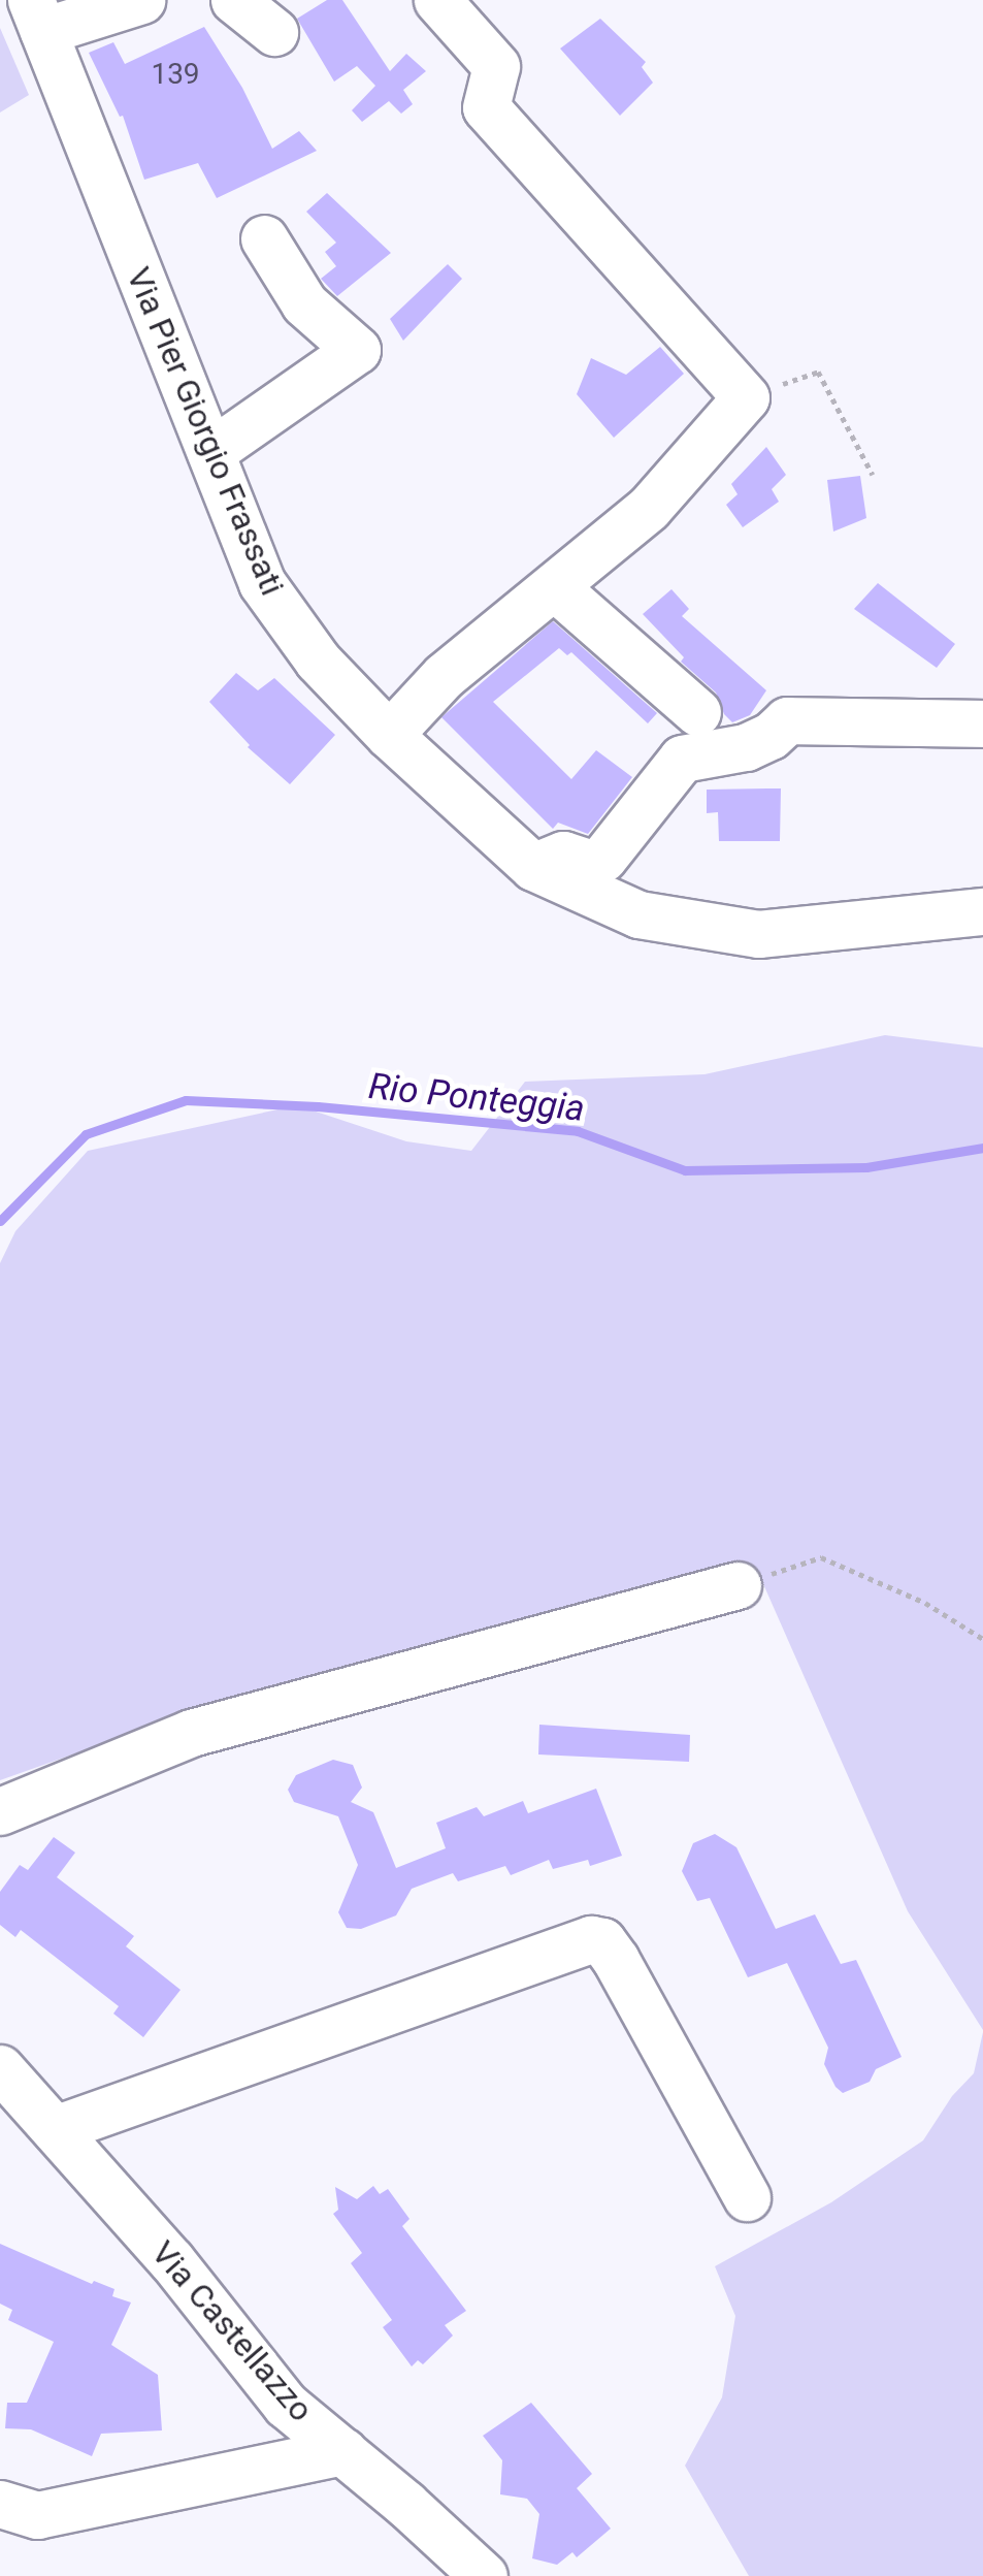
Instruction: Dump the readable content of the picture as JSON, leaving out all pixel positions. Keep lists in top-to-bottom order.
{
  "streets": {
    "street": ["Via Pier Giorgio Frassati", "Via Castellazzo"]
  },
  "water": ["Rio Ponteggia"],
  "house_numbers": ["139"]
}
